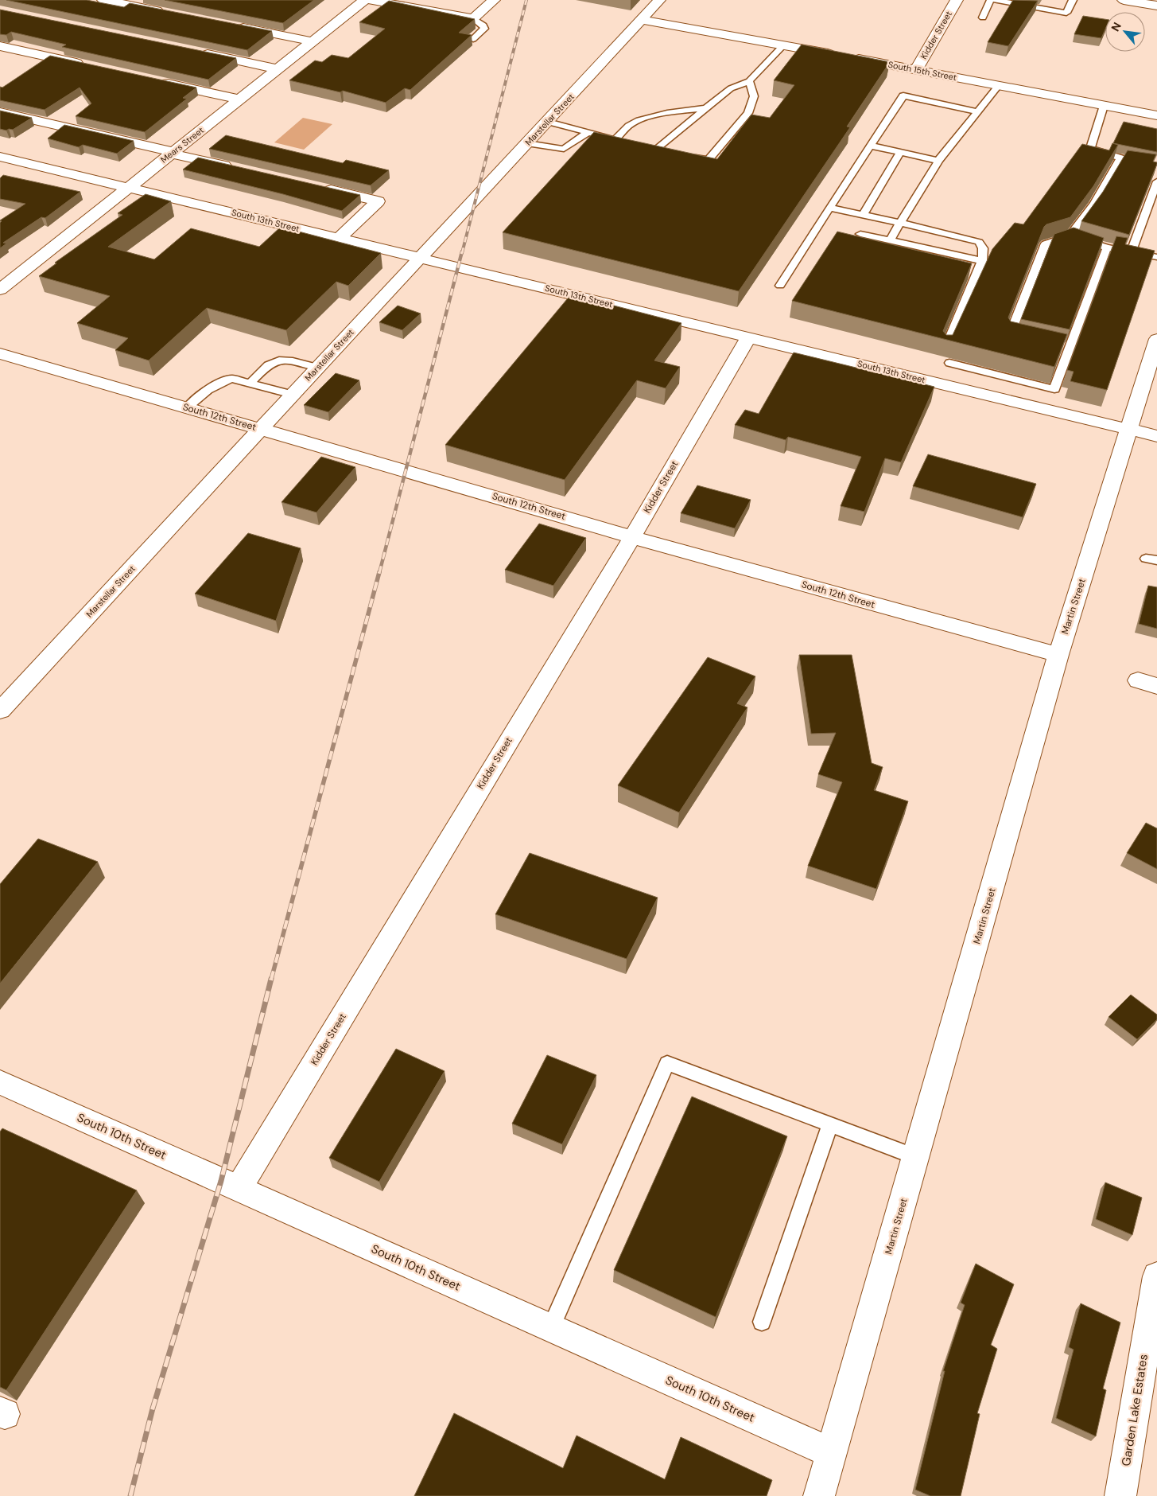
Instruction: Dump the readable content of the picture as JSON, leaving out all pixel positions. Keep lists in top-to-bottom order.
{
  "streets": {
    "street": [
      "Kidder Street",
      "South 15th Street",
      "Marstellar Street",
      "Mears Street",
      "South 13th Street",
      "South 12th Street",
      "Martin Street",
      "South 10th Street",
      "Garden Lake Estates"
    ]
  },
  "crossings": [
    ["Kidder Street", "South 15th Street"],
    ["Kidder Street", "South 13th Street"],
    ["Kidder Street", "South 12th Street"],
    ["Kidder Street", "South 10th Street"],
    ["South 15th Street", "Marstellar Street"],
    ["Marstellar Street", "South 13th Street"],
    ["Marstellar Street", "South 12th Street"],
    ["Mears Street", "South 13th Street"],
    ["South 13th Street", "Martin Street"],
    ["South 12th Street", "Martin Street"],
    ["Martin Street", "South 10th Street"]
  ],
  "north": "top left"
}
